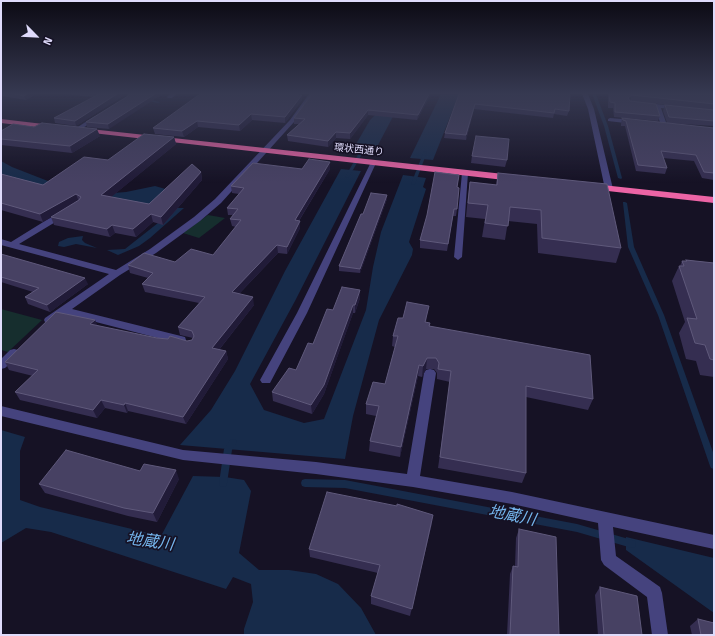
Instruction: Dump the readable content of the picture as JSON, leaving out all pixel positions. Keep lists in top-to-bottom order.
{
  "streets": {
    "highway": ["環状西通り"]
  },
  "water": ["地蔵川"],
  "north": "bottom right"
}
